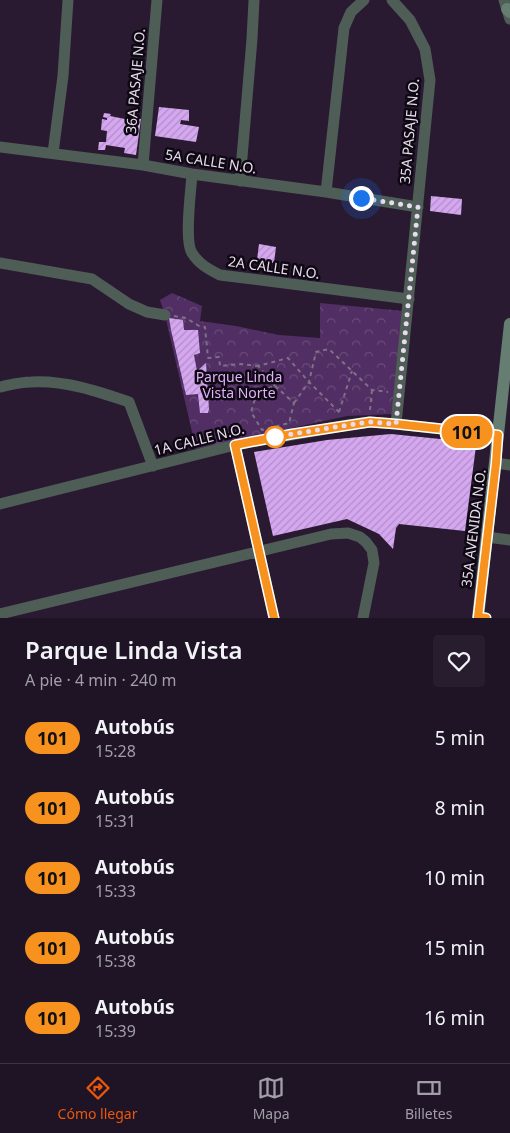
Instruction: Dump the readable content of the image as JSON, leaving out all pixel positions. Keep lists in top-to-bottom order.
{
  "streets": {
    "main road": ["35A AVENIDA N.O."],
    "street": [
      "36A PASAJE N.O.",
      "35A PASAJE N.O.",
      "5A CALLE N.O.",
      "2A CALLE N.O.",
      "1A CALLE N.O."
    ]
  },
  "crossings": [
    ["36A PASAJE N.O.", "5A CALLE N.O."],
    ["35A PASAJE N.O.", "5A CALLE N.O."],
    ["35A PASAJE N.O.", "2A CALLE N.O."],
    ["35A PASAJE N.O.", "1A CALLE N.O."],
    ["5A CALLE N.O.", "2A CALLE N.O."],
    ["1A CALLE N.O.", "35A AVENIDA N.O."]
  ],
  "parks": ["Parque Linda Vista Norte"],
  "lines": ["bus line 101"],
  "page": {
    "on_map": "101",
    "heading": ["Parque Linda Vista", "A pie · 4 min · 240 m"],
    "list": [
      {
        "mark": "101",
        "name": "Autobús",
        "note": "15:28",
        "value": "5 min"
      },
      {
        "mark": "101",
        "name": "Autobús",
        "note": "15:31",
        "value": "8 min"
      },
      {
        "mark": "101",
        "name": "Autobús",
        "note": "15:33",
        "value": "10 min"
      },
      {
        "mark": "101",
        "name": "Autobús",
        "note": "15:38",
        "value": "15 min"
      },
      {
        "mark": "101",
        "name": "Autobús",
        "note": "15:39",
        "value": "16 min"
      }
    ],
    "tabs": ["Cómo llegar", "Mapa", "Billetes"]
  }
}
